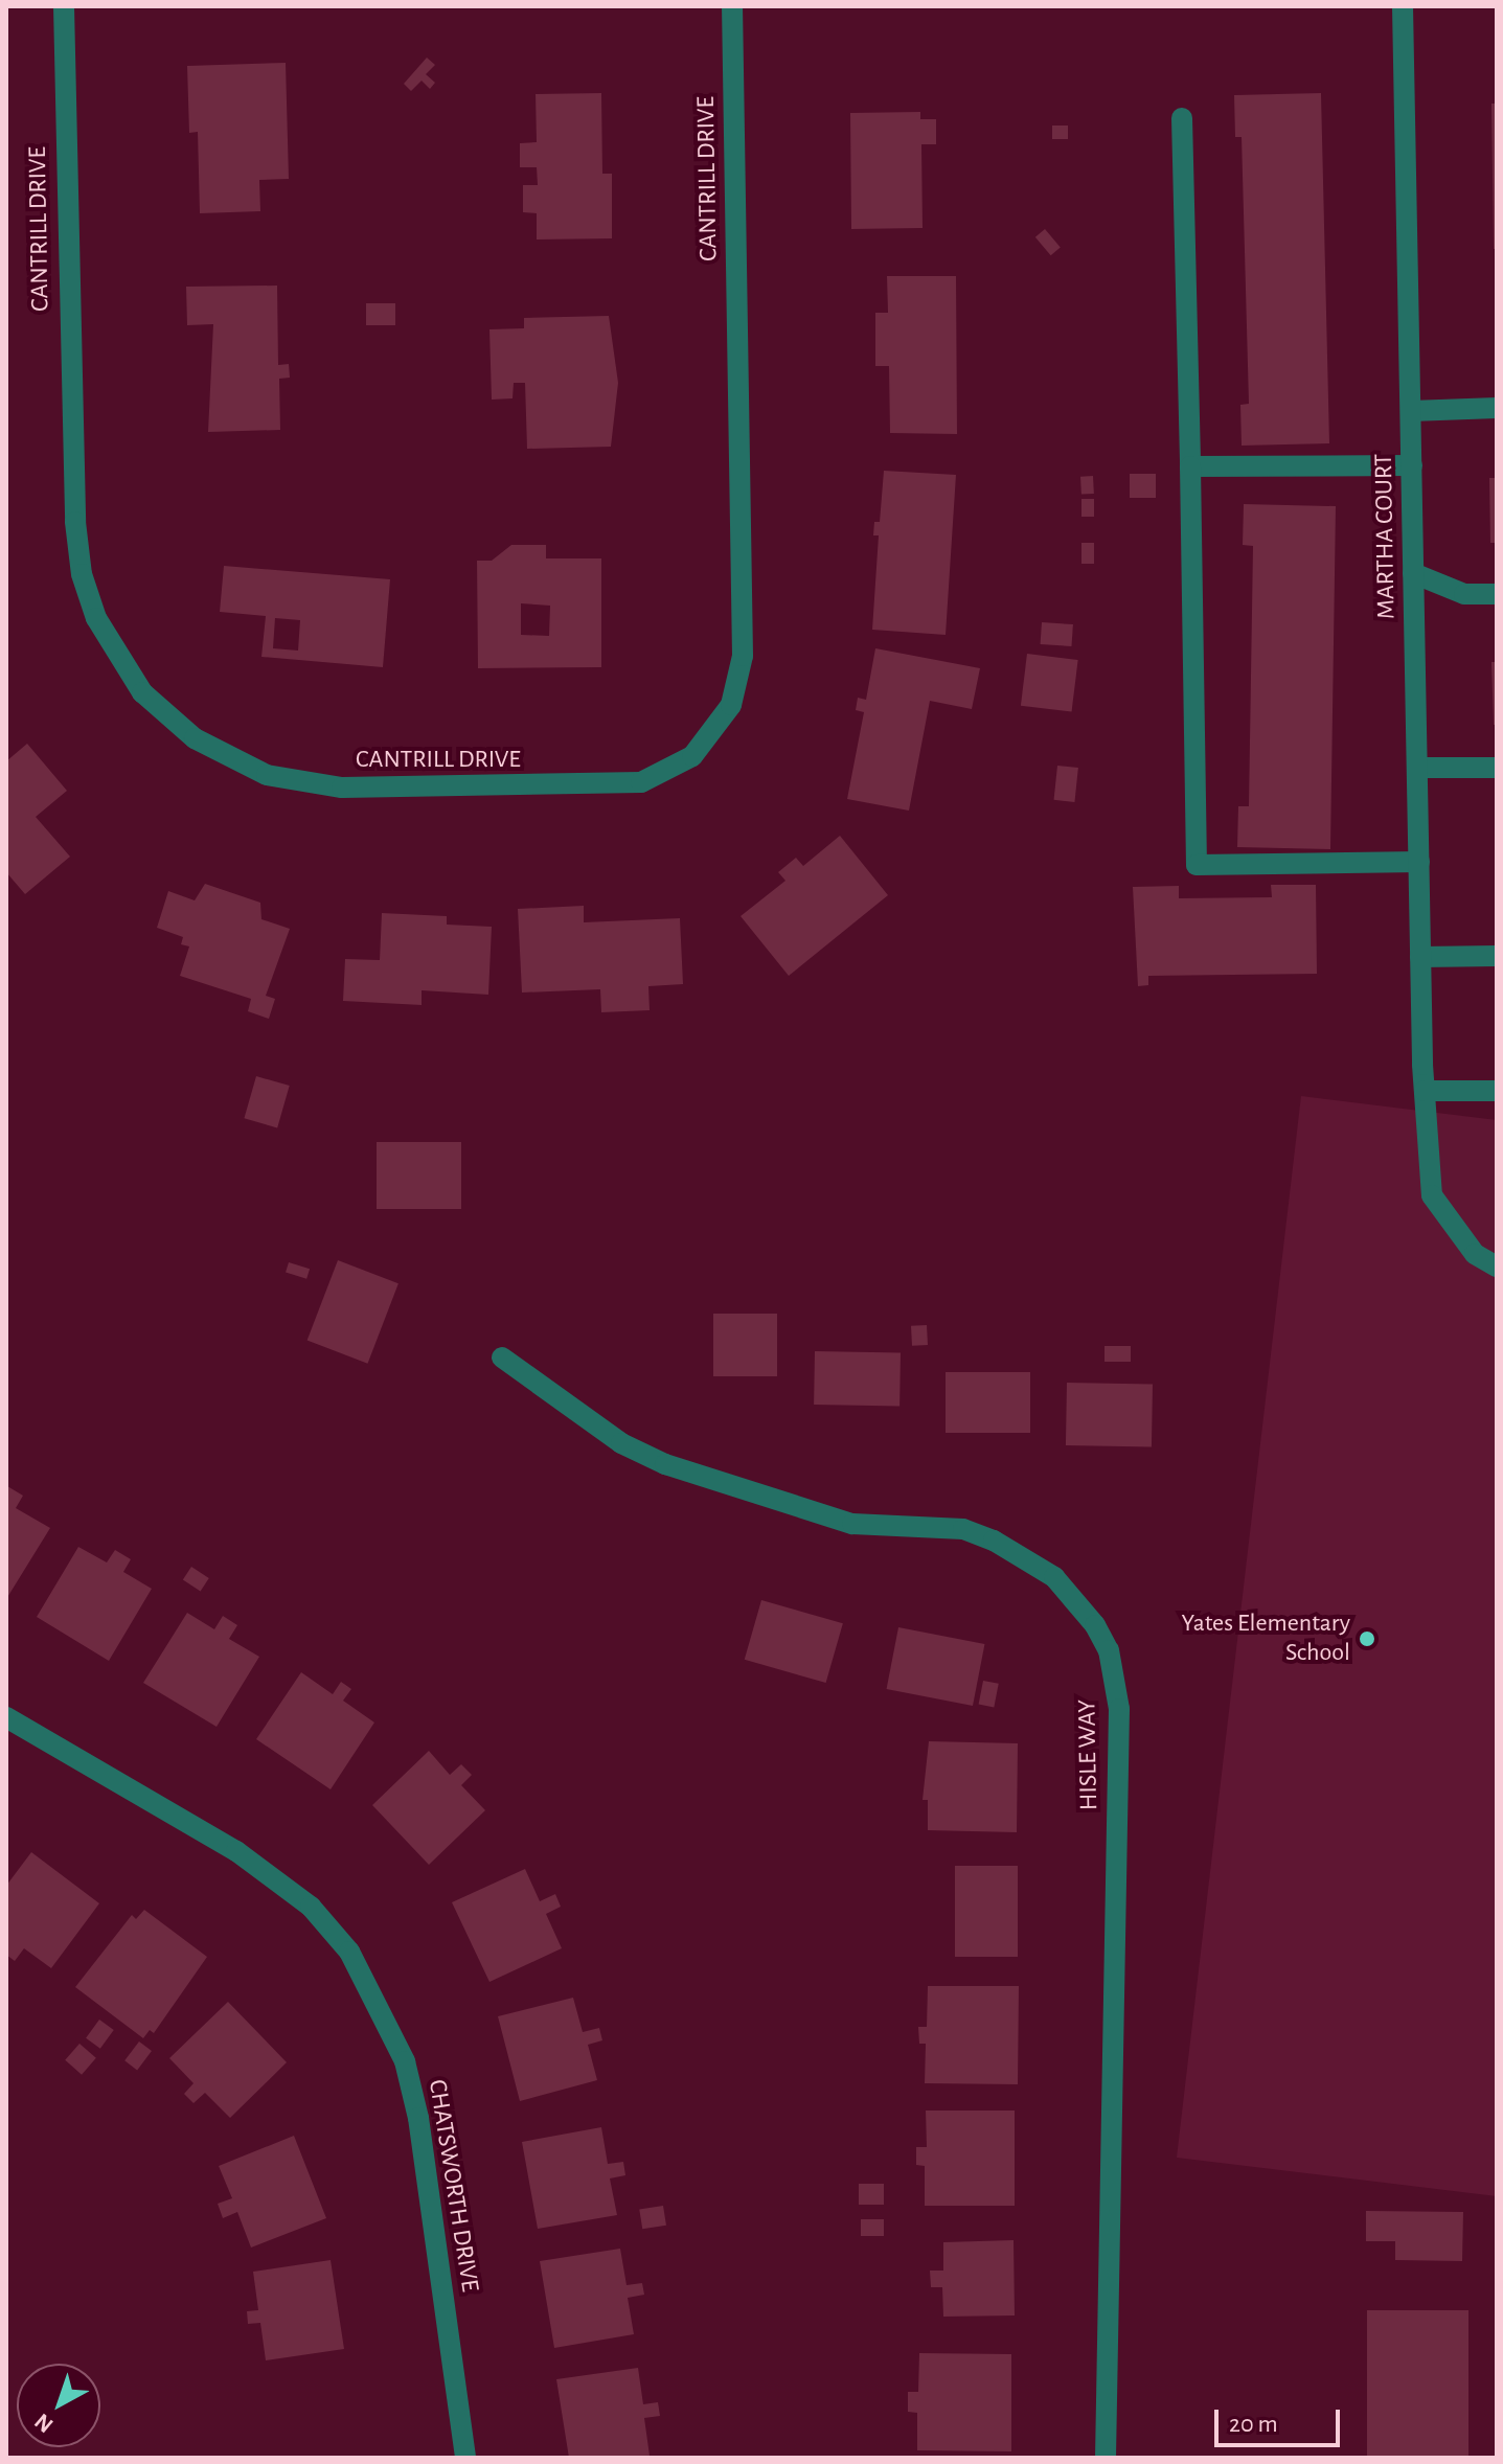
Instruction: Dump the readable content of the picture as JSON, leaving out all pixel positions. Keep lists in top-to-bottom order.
{
  "streets": {
    "street": [
      "CANTRILL DRIVE",
      "MARTHA COURT",
      "HISLE WAY",
      "CHATSWORTH DRIVE"
    ]
  },
  "places": ["Yates Elementary School"],
  "scale_bar": "20 m",
  "north": "bottom left"
}
